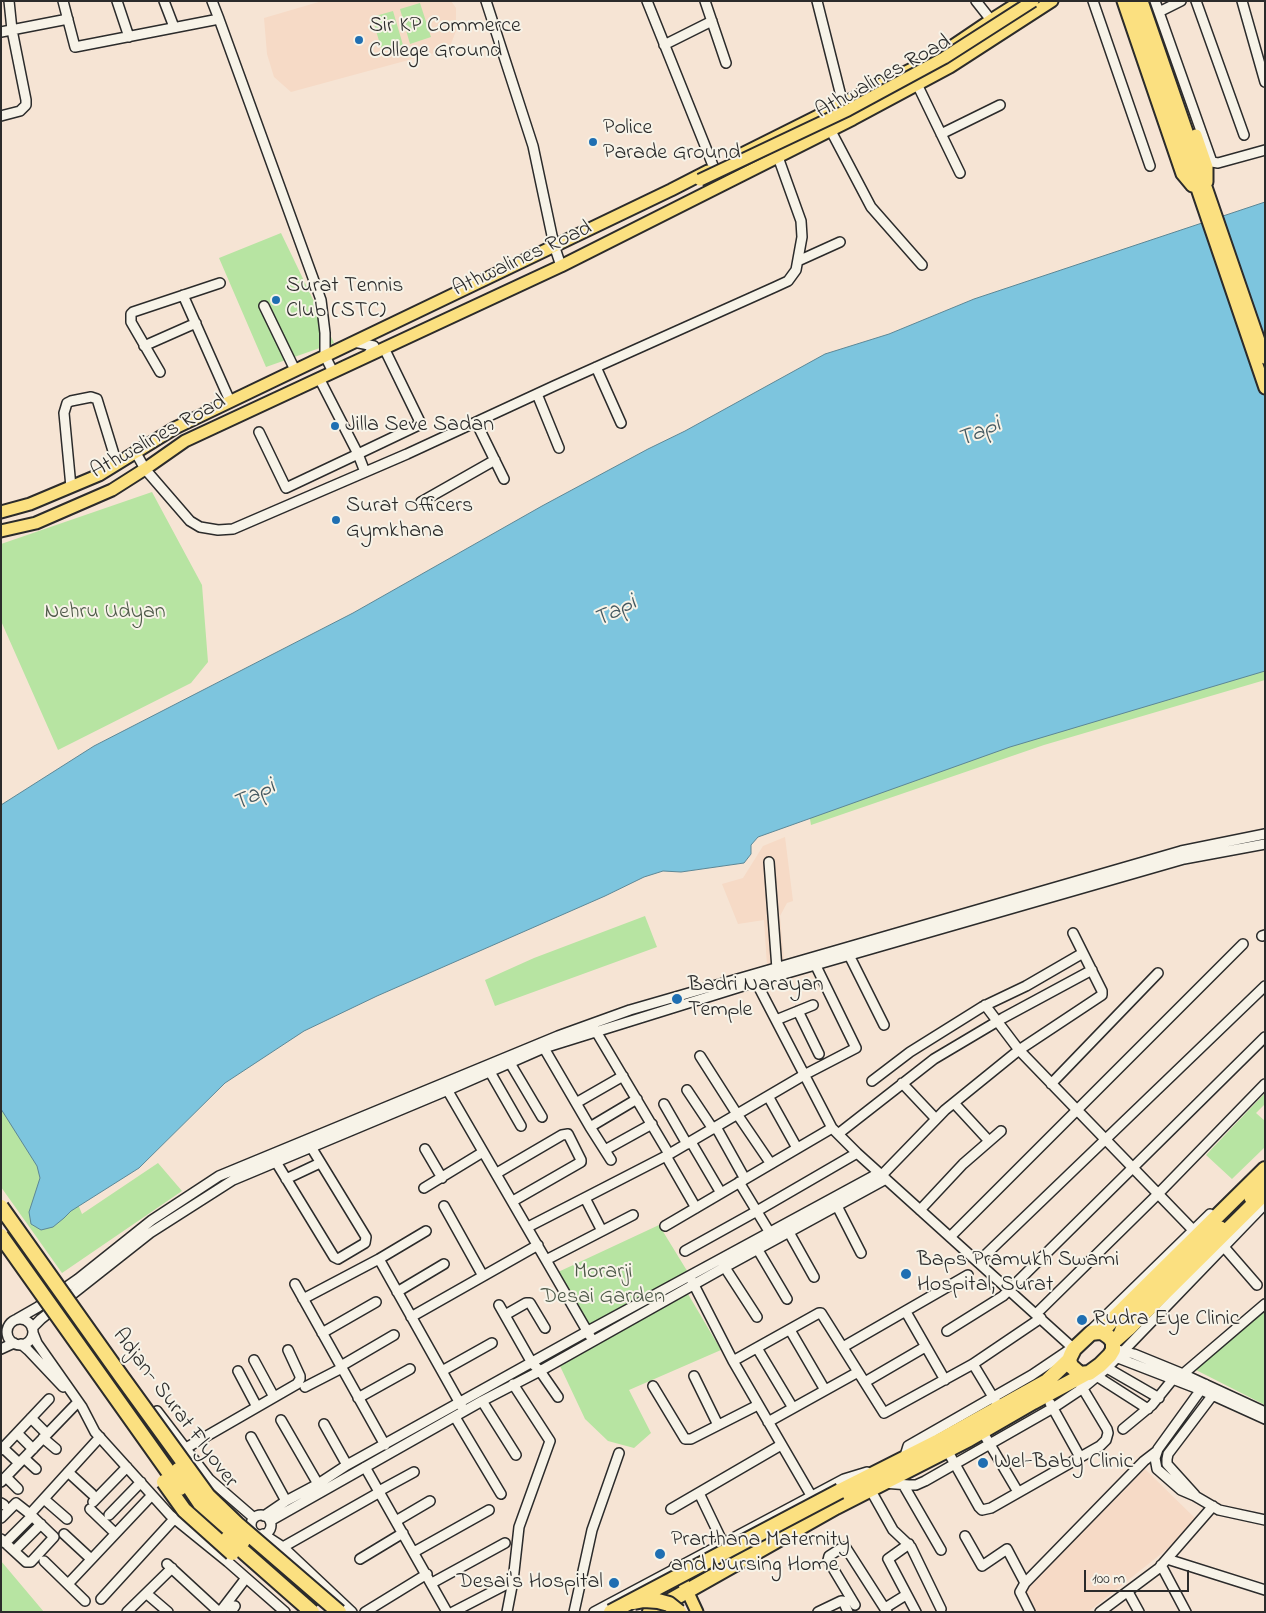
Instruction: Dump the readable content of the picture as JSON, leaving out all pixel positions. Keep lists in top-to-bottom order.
{
  "streets": {
    "highway": ["Adjan- Surat Flyover"],
    "main road": ["Athwalines Road"]
  },
  "water": ["Tapi"],
  "parks": ["Nehru Udyan", "Morarji Desai Garden"],
  "places": [
    "Sir KP Commerce College Ground",
    "Police Parade Ground",
    "Surat Tennis Club (STC)",
    "Jilla Seve Sadan",
    "Surat Officers Gymkhana",
    "Badri Narayan Temple",
    "Baps Pramukh Swami Hospital, Surat",
    "Rudra Eye Clinic",
    "Wel-Baby Clinic",
    "Prarthana Maternity and Nursing Home",
    "Desai's Hospital"
  ],
  "scale_bar": "100 m"
}
